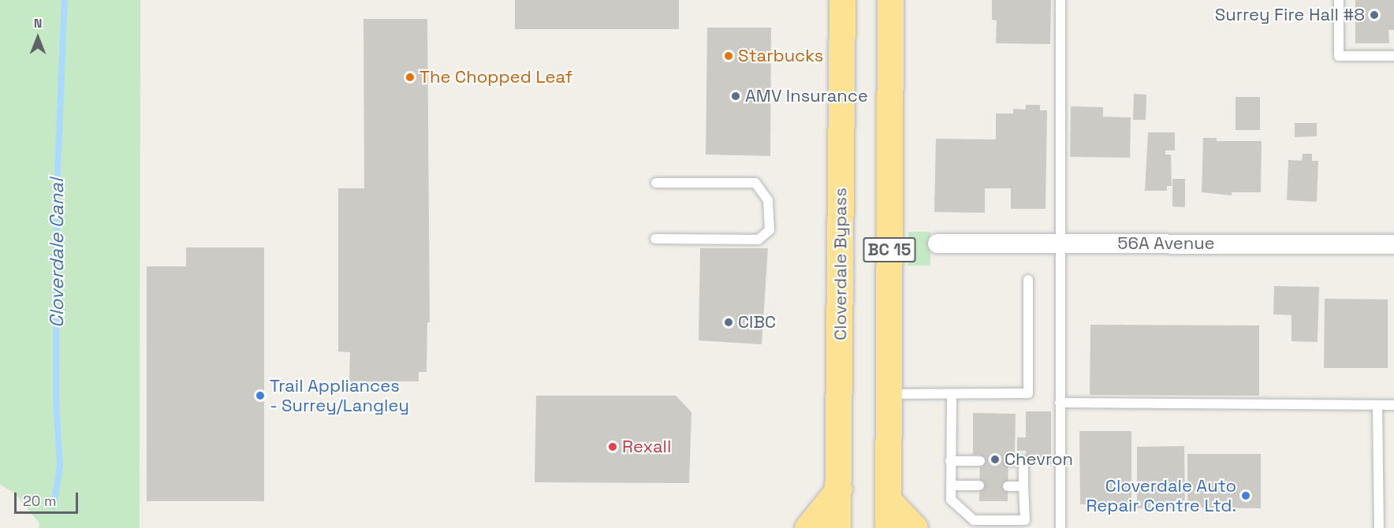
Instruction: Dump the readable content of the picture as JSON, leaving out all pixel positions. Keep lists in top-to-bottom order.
{
  "streets": {
    "highway": ["BC 15", "Cloverdale Bypass"],
    "street": ["56A Avenue"]
  },
  "water": ["Cloverdale Canal"],
  "places": [
    "Surrey Fire Hall #8",
    "Starbucks",
    "The Chopped Leaf",
    "AMV Insurance",
    "CIBC",
    "Trail Appliances - Surrey/Langley",
    "Rexall",
    "Chevron",
    "Cloverdale Auto Repair Centre Ltd."
  ],
  "scale_bar": "20 m",
  "north": "top"
}
